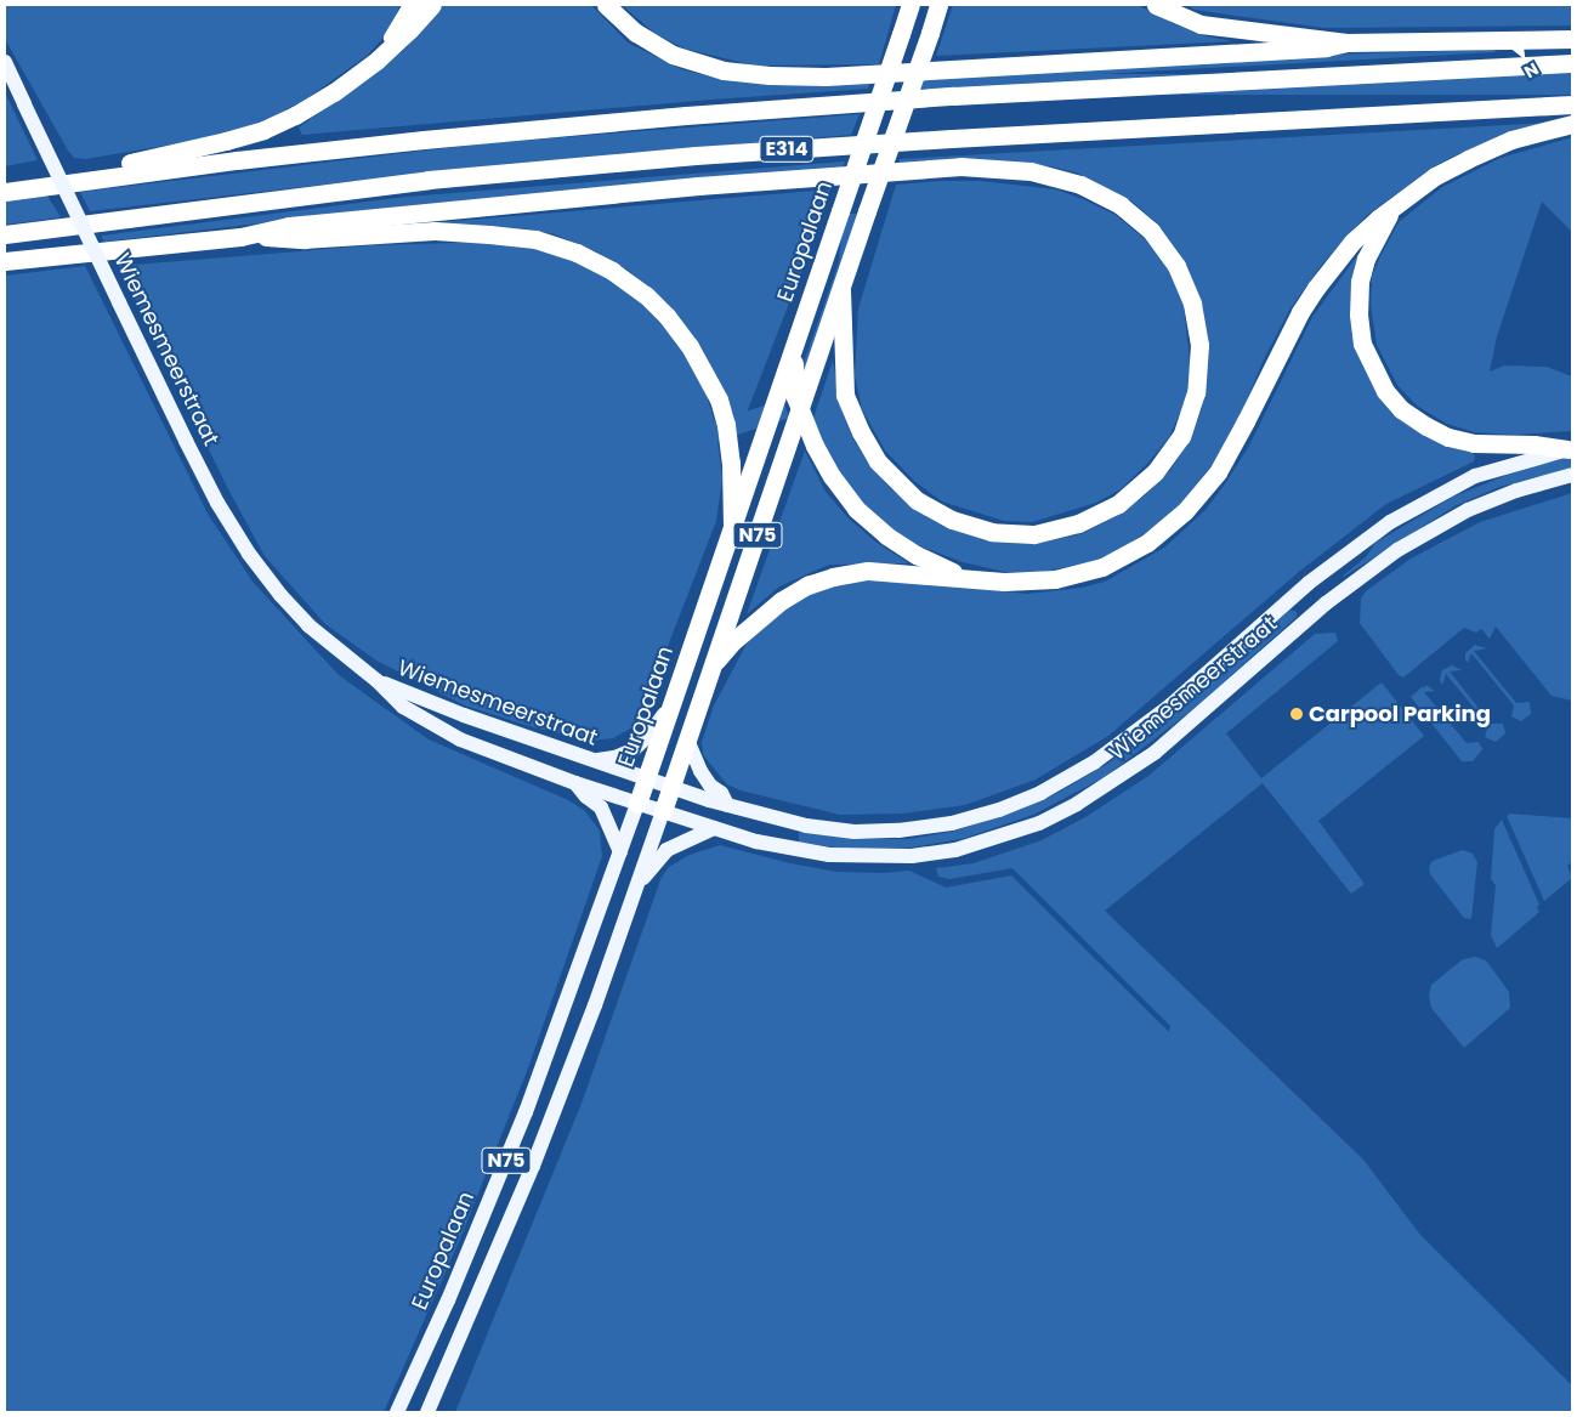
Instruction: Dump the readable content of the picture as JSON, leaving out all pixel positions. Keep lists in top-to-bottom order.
{
  "streets": {
    "highway": ["E314", "Europalaan", "N75"],
    "main road": ["Wiemesmeerstraat"]
  },
  "crossings": [
    ["Europalaan", "Wiemesmeerstraat"],
    ["Wiemesmeerstraat", "N75"]
  ],
  "places": ["Carpool Parking"],
  "north": "bottom right"
}
